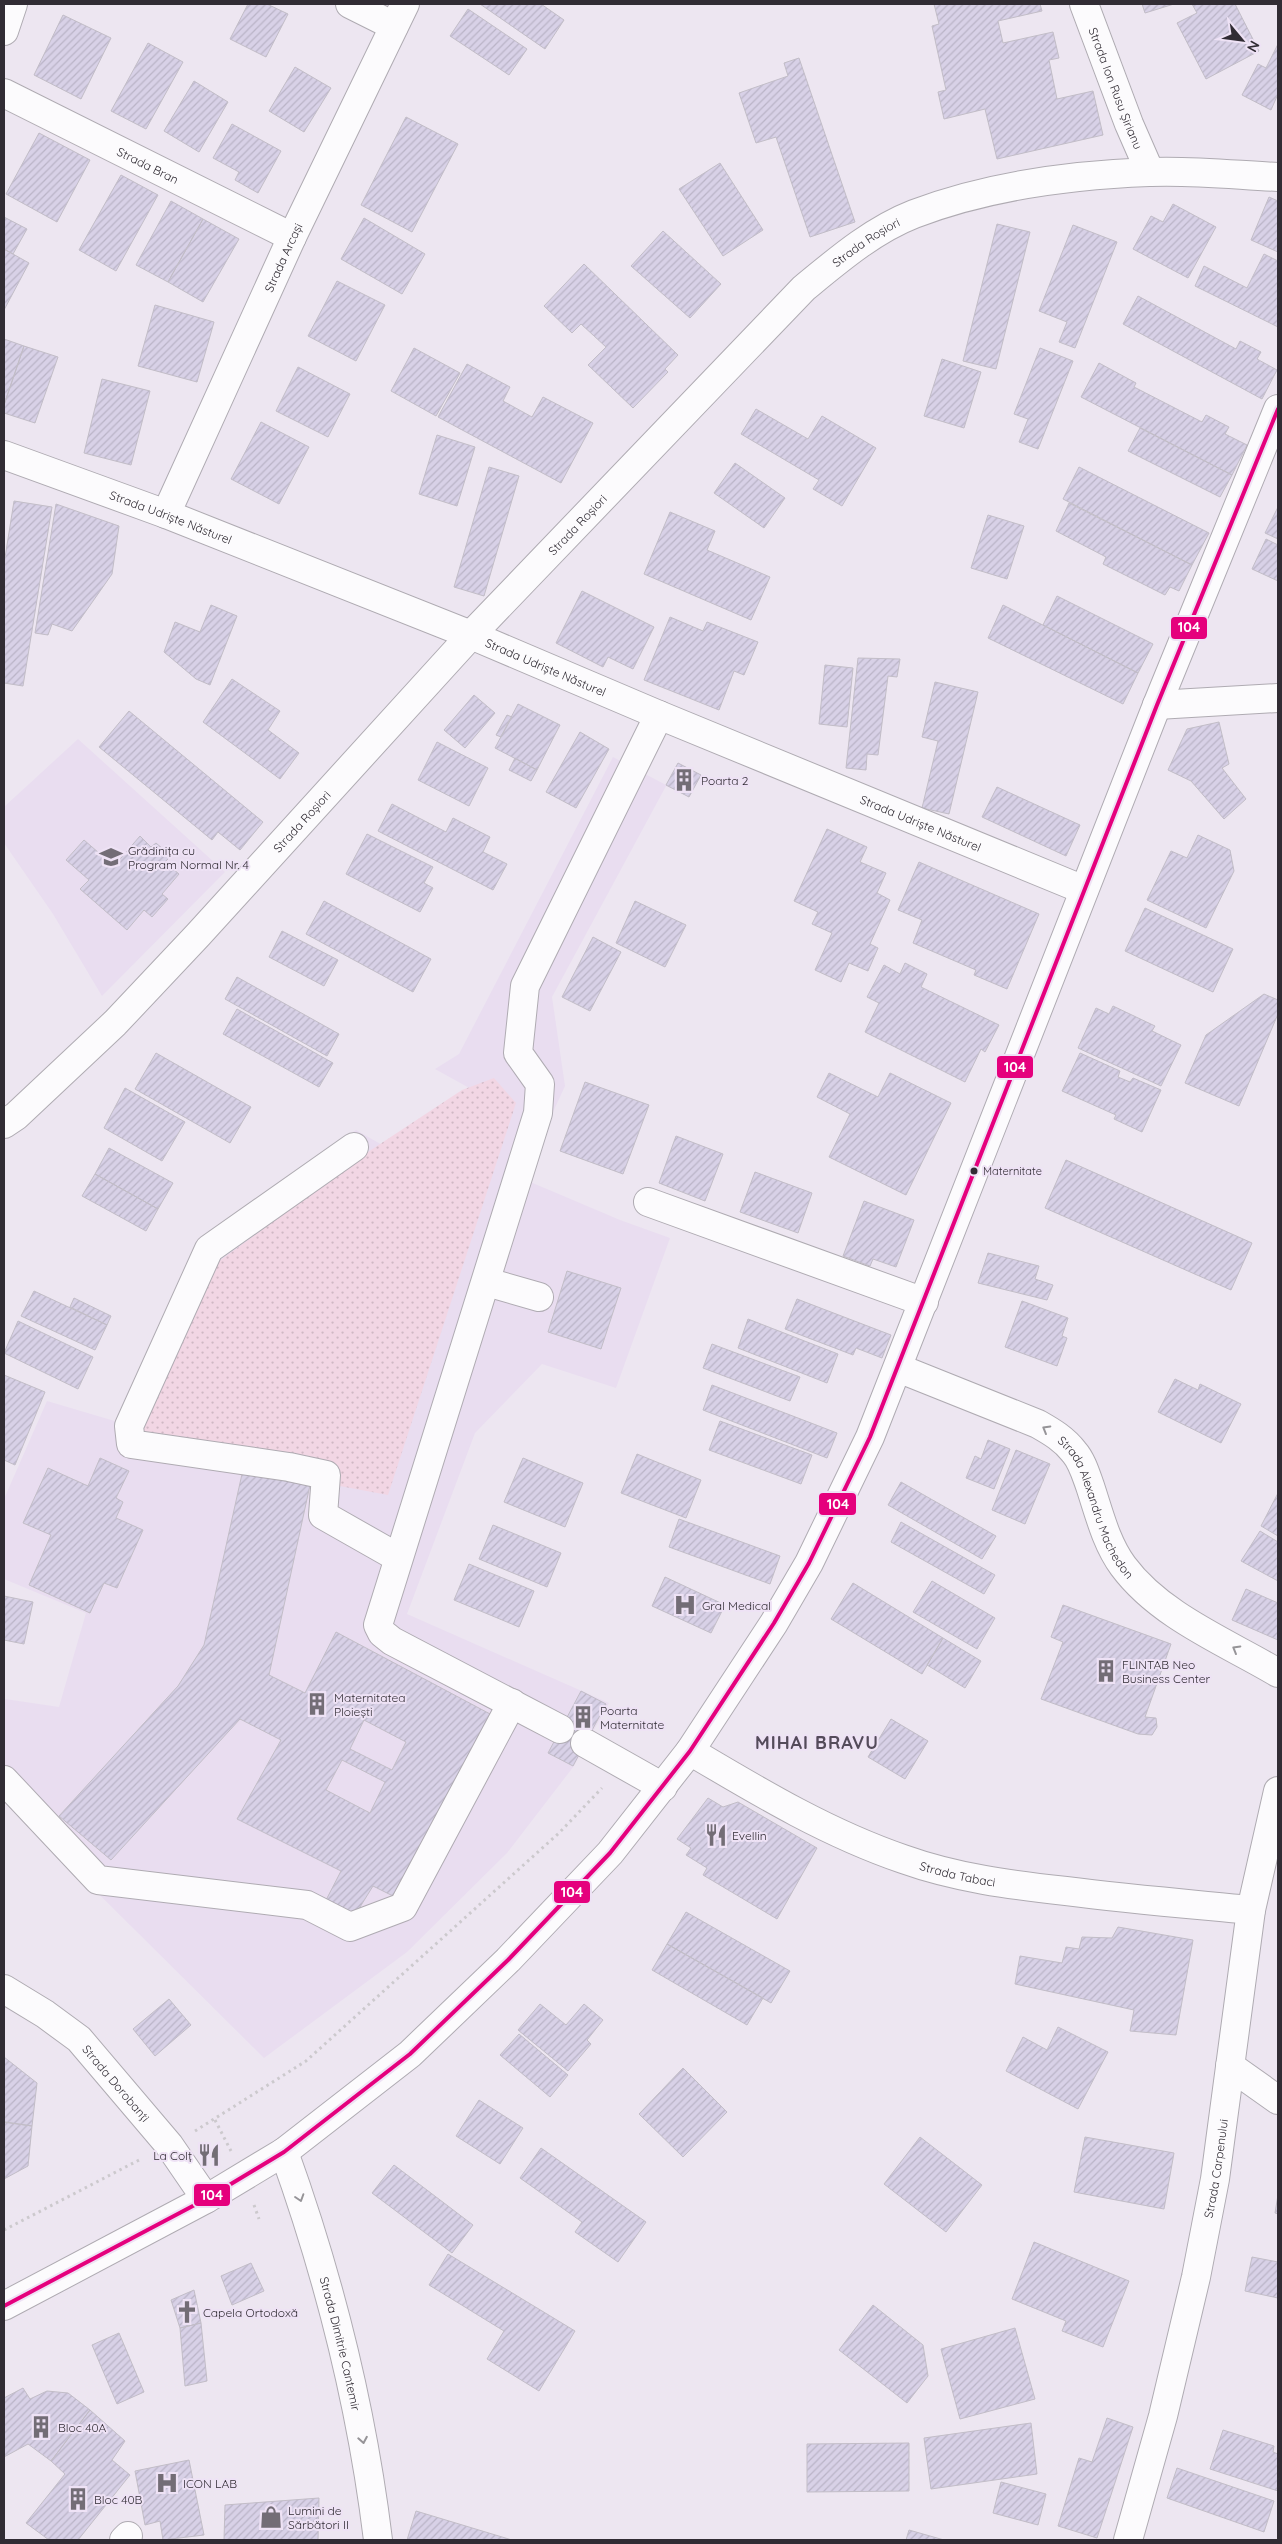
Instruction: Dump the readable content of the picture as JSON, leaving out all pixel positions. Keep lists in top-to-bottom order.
{
  "streets": {
    "street": [
      "Strada Ion Rusu Șirianu",
      "Strada Bran",
      "Strada Roșiori",
      "Strada Arcași",
      "Strada Udriște Năsturel",
      "Strada Alexandru Machedon",
      "Strada Tabaci",
      "Strada Dorobanți",
      "Strada Carpenului",
      "Strada Dimitrie Cantemir"
    ]
  },
  "crossings": [
    ["Strada Ion Rusu Șirianu", "Strada Roșiori"],
    ["Strada Bran", "Strada Arcași"],
    ["Strada Roșiori", "Strada Udriște Năsturel"],
    ["Strada Arcași", "Strada Udriște Năsturel"],
    ["Strada Tabaci", "Strada Carpenului"]
  ],
  "one_way": ["Strada Alexandru Machedon", "Strada Dimitrie Cantemir"],
  "districts": ["MIHAI BRAVU"],
  "places": {
    "building": [
      "Poarta 2",
      "FLINTAB Neo Business Center",
      "Maternitatea Ploiești",
      "Poarta Maternitate",
      "Bloc 40A",
      "Bloc 40B"
    ],
    "school or university": ["Grădinița cu Program Normal Nr. 4"],
    "other": ["Maternitate"],
    "hospital": ["Gral Medical", "ICON LAB"],
    "restaurant": ["Evellin", "La Colț"],
    "church": ["Capela Ortodoxă"],
    "shop": ["Lumini de Sărbători II"]
  },
  "lines": ["transit line 104"],
  "north": "bottom right"
}
